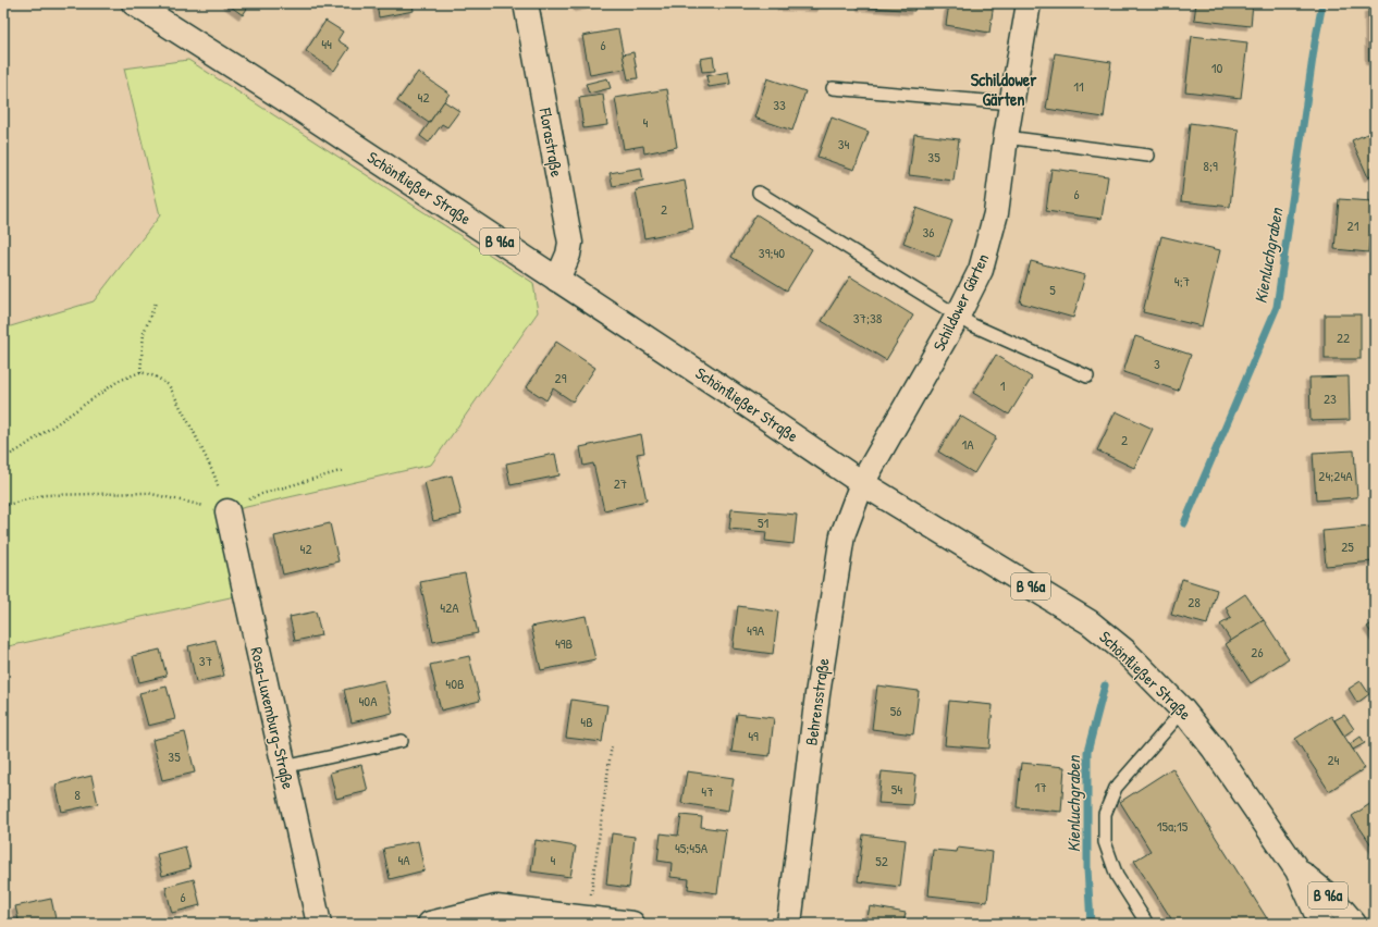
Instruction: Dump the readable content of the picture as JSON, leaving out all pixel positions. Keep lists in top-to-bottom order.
{
  "streets": {
    "street": [
      "Florastraße",
      "Schönfließer Straße",
      "B 96a",
      "Schildower Gärten",
      "Behrensstraße",
      "Rosa-Luxemburg-Straße"
    ]
  },
  "crossings": [
    ["Florastraße", "Schönfließer Straße"],
    ["Schönfließer Straße", "Schildower Gärten"],
    ["Schönfließer Straße", "Behrensstraße"],
    ["Schildower Gärten", "Behrensstraße"]
  ],
  "districts": ["Schildower Gärten"],
  "water": ["Kienluchgraben"],
  "house_numbers": [
    "44",
    "6",
    "10",
    "11",
    "42",
    "33",
    "4",
    "34",
    "35",
    "8;9",
    "6",
    "2",
    "21",
    "36",
    "39;40",
    "4;7",
    "5",
    "37;38",
    "22",
    "3",
    "29",
    "1",
    "23",
    "2",
    "1A",
    "24;24A",
    "27",
    "51",
    "25",
    "42",
    "28",
    "42A",
    "49A",
    "49B",
    "26",
    "37",
    "40B",
    "40A",
    "56",
    "4B",
    "49",
    "35",
    "24",
    "17",
    "54",
    "47",
    "8",
    "15a;15",
    "45;45A",
    "4A",
    "4",
    "52",
    "6"
  ]
}
